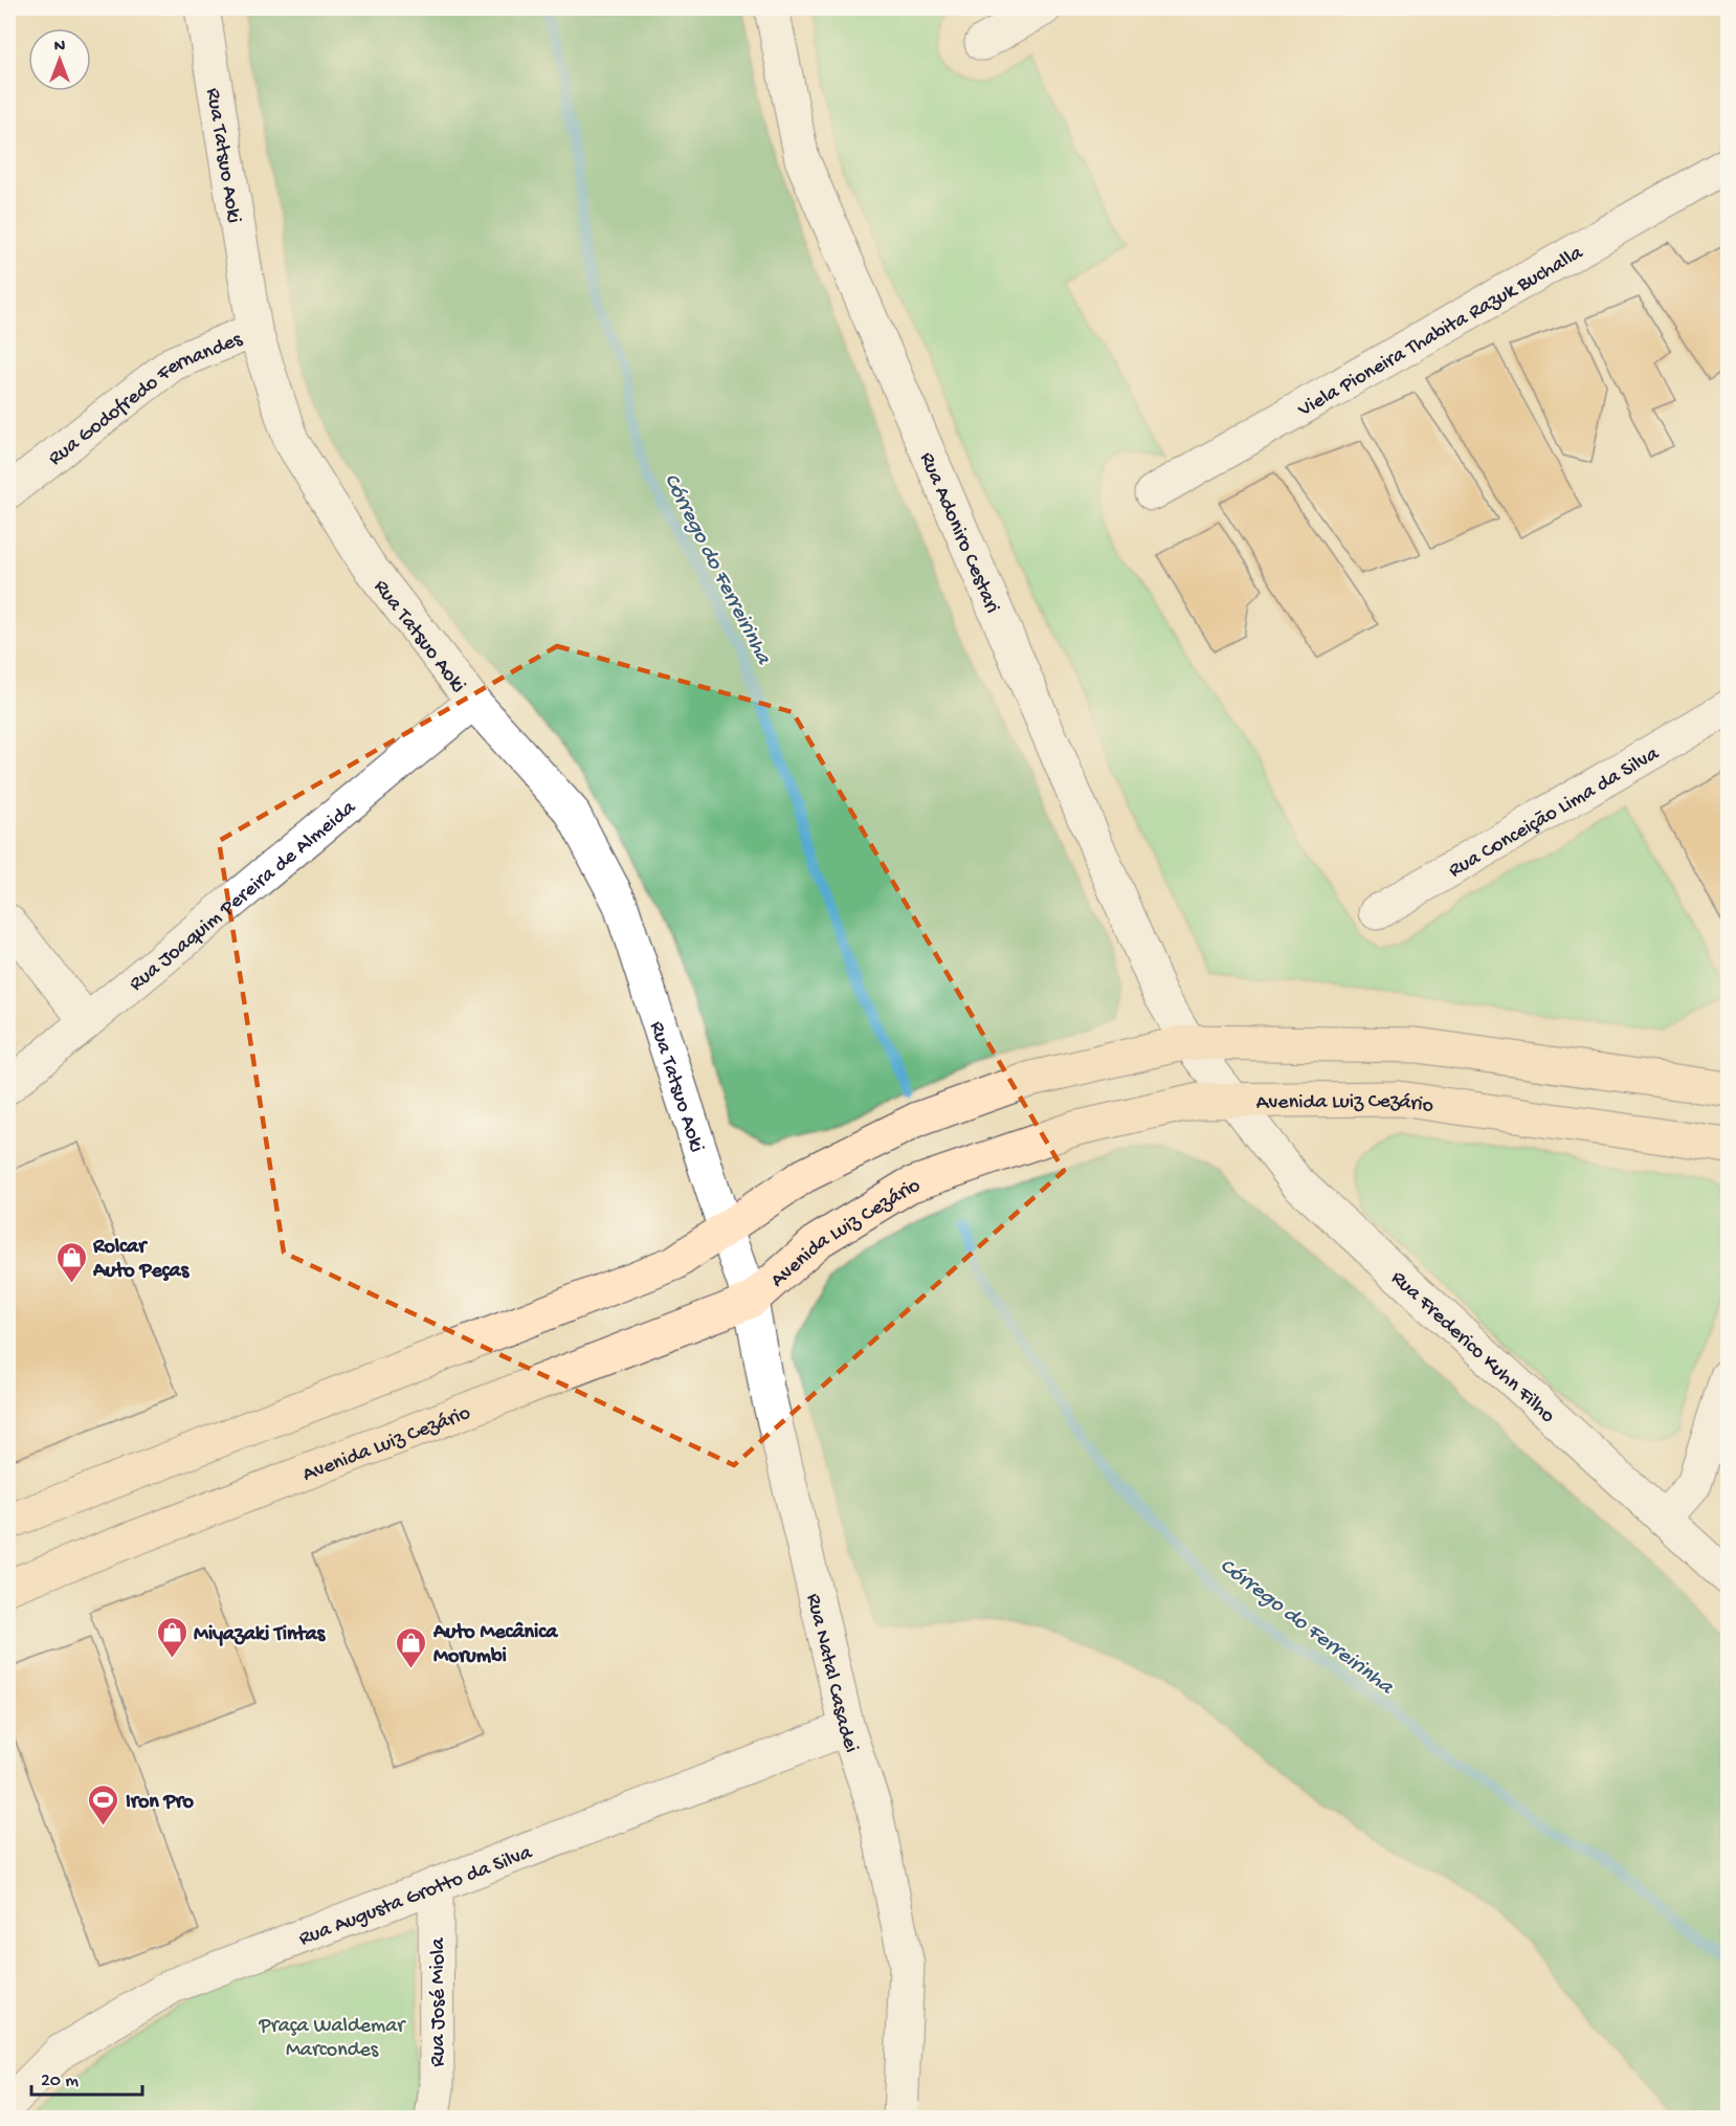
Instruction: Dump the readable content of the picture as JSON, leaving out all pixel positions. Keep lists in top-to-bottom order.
{
  "streets": {
    "street": [
      "Rua Tatsuo Aoki",
      "Viela Pioneira Thabita Razuk Buchalla",
      "Rua Godofredo Fernandes",
      "Rua Adoniro Cestari",
      "Rua Conceição Lima da Silva",
      "Rua Joaquim Pereira de Almeida",
      "Avenida Luiz Cezário",
      "Rua Frederico Kuhn Filho",
      "Rua Natal Casadei",
      "Rua Augusta Grotto da Silva",
      "Rua José Miola"
    ]
  },
  "crossings": [
    ["Rua Tatsuo Aoki", "Rua Godofredo Fernandes"],
    ["Rua Tatsuo Aoki", "Rua Joaquim Pereira de Almeida"],
    ["Rua Tatsuo Aoki", "Rua Natal Casadei"],
    ["Rua Adoniro Cestari", "Avenida Luiz Cezário"],
    ["Rua Adoniro Cestari", "Rua Frederico Kuhn Filho"],
    ["Avenida Luiz Cezário", "Rua Frederico Kuhn Filho"],
    ["Avenida Luiz Cezário", "Rua Natal Casadei"],
    ["Rua Natal Casadei", "Rua Augusta Grotto da Silva"],
    ["Rua Augusta Grotto da Silva", "Rua José Miola"]
  ],
  "water": ["Córrego do Ferreirinha"],
  "parks": ["Praça Waldemar Marcondes"],
  "places": {
    "shop": ["Rolcar Auto Peças", "Miyazaki Tintas", "Auto Mecânica Morumbi"],
    "sports": ["Iron Pro"]
  },
  "scale_bar": "20 m",
  "north": "top"
}
